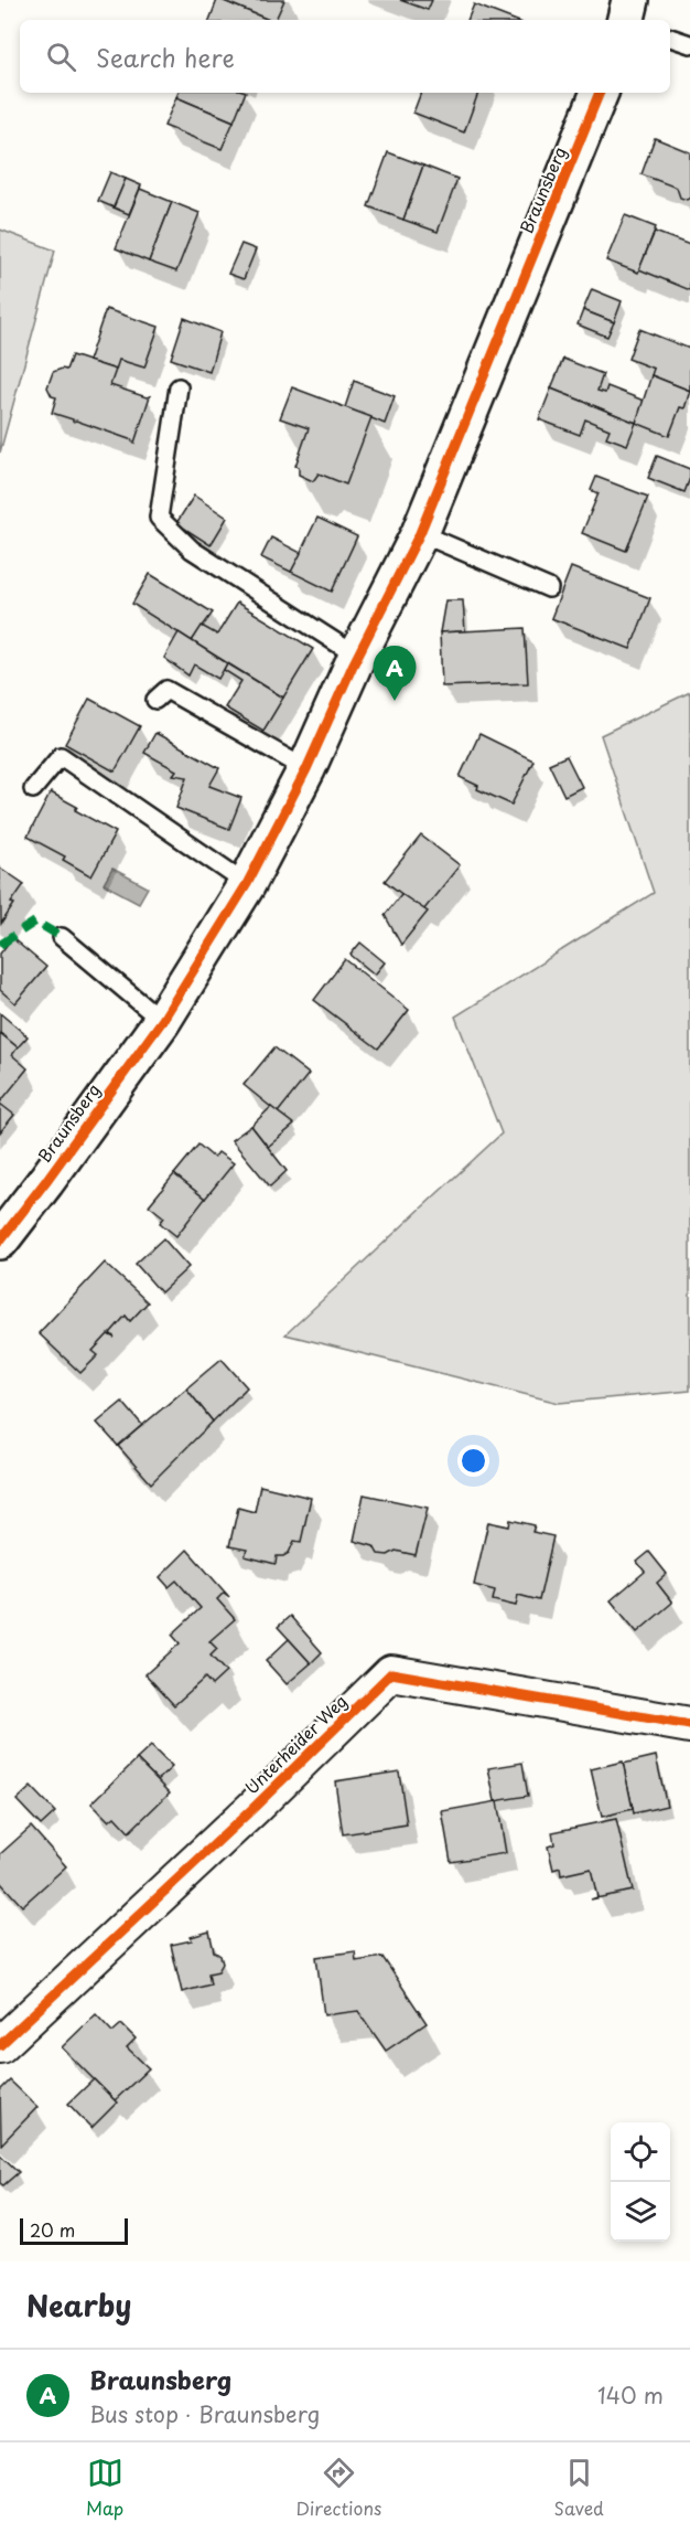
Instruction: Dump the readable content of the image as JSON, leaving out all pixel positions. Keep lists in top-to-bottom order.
{
  "streets": {
    "main road": ["Braunsberg"],
    "street": ["Unterheider Weg"]
  },
  "scale_bar": "20 m",
  "page": {
    "search": "Search here",
    "pins": "A",
    "scale": "20 m",
    "heading": "Nearby",
    "list": [
      {
        "mark": "A",
        "name": "Braunsberg",
        "note": "Bus stop · Braunsberg",
        "value": "140 m"
      }
    ],
    "nav": ["Map", "Directions", "Saved"]
  }
}
